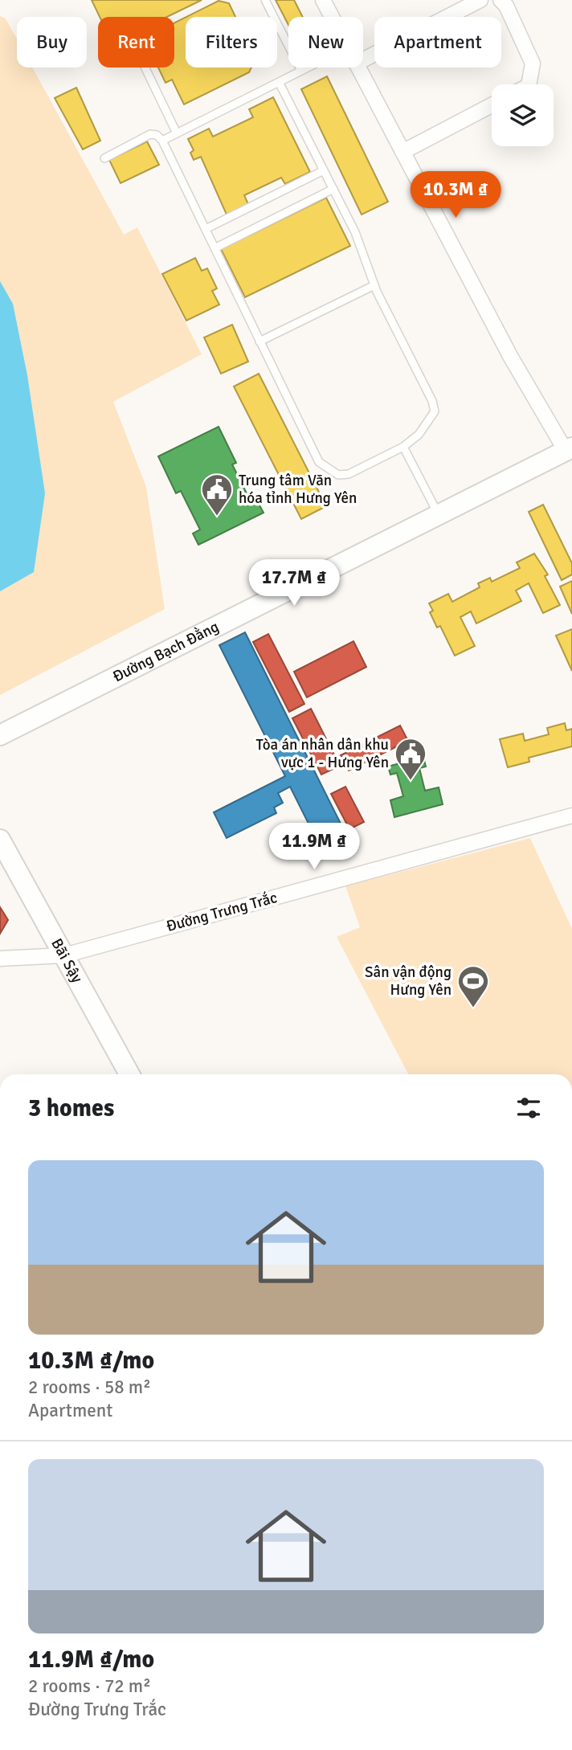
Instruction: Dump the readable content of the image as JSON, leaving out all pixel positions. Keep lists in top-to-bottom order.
{
  "streets": {
    "street": ["Đường Bạch Đằng", "Đường Trưng Trắc", "Bãi Sậy"]
  },
  "crossings": [
    ["Đường Trưng Trắc", "Bãi Sậy"]
  ],
  "places": {
    "public building": ["Trung tâm Văn hóa tỉnh Hưng Yên", "Tòa án nhân dân khu vực 1 - Hưng Yên"],
    "sports": ["Sân vận động Hưng Yên"]
  },
  "page": {
    "chip": [
      "Buy",
      "Rent",
      "Filters",
      "New",
      "Apartment"
    ],
    "price": ["10.3M ₫", "17.7M ₫", "11.9M ₫"],
    "heading": "3 homes",
    "list": [
      {
        "name": "10.3M ₫/mo",
        "note": "2 rooms · 58 m² · Apartment"
      },
      {
        "name": "11.9M ₫/mo",
        "note": "2 rooms · 72 m² · Đường Trưng Trắc"
      }
    ]
  }
}
